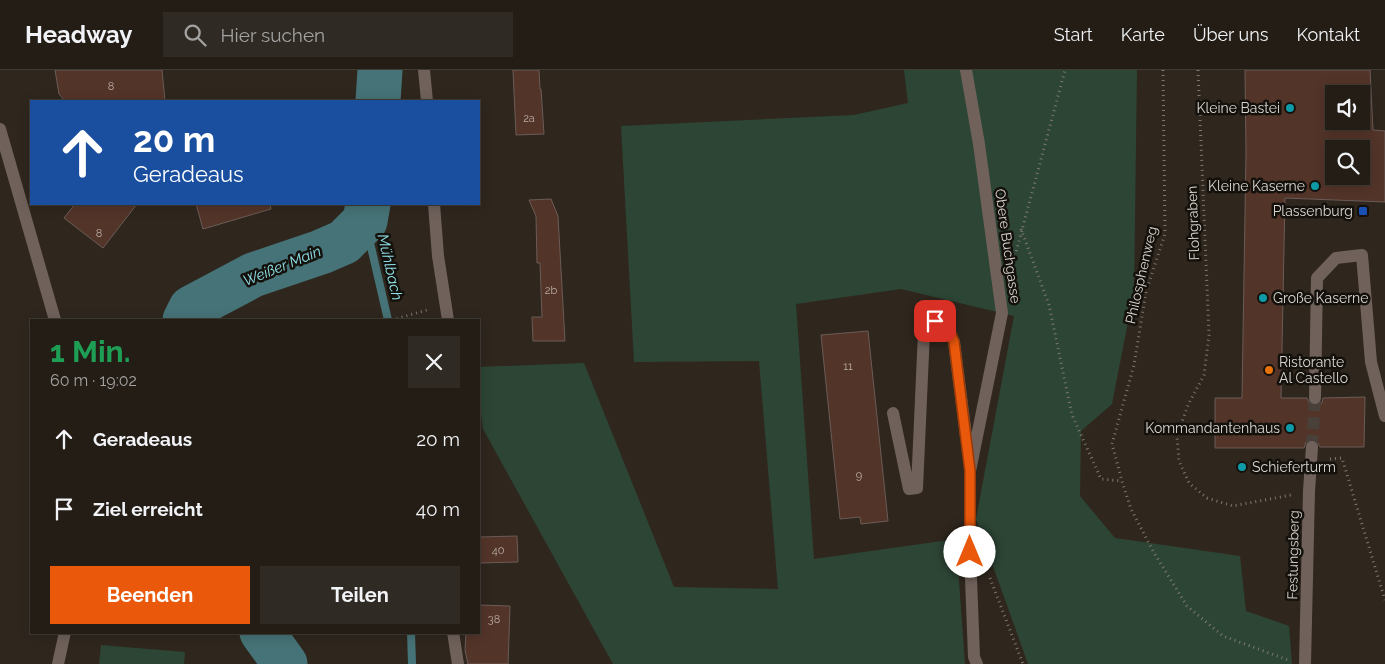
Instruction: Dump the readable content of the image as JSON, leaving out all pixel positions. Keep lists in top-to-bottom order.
{
  "streets": {
    "street": ["Obere Buchgasse", "Festungsberg"],
    "path": ["Flohgraben", "Philosphenweg"]
  },
  "crossings": [
    ["Flohgraben", "Festungsberg"]
  ],
  "water": ["Weißer Main", "Mühlbach"],
  "places": {
    "other": [
      "Kleine Bastei",
      "Kleine Kaserne",
      "Große Kaserne",
      "Ristorante Al Castello",
      "Kommandantenhaus",
      "Schieferturm"
    ],
    "transit": ["Plassenburg"]
  },
  "house_numbers": [
    "8",
    "2a",
    "8",
    "2b",
    "11",
    "9",
    "40",
    "38"
  ],
  "page": {
    "header": "Headway",
    "search": "Hier suchen",
    "nav": [
      "Start",
      "Karte",
      "Über uns",
      "Kontakt"
    ],
    "turn": ["20 m", "Geradeaus"],
    "heading": ["1 Min.", "60 m · 19:02"],
    "list": [
      {
        "name": "Geradeaus",
        "value": "20 m"
      },
      {
        "name": "Ziel erreicht",
        "value": "40 m"
      }
    ],
    "buttons": ["Beenden", "Teilen"]
  }
}
